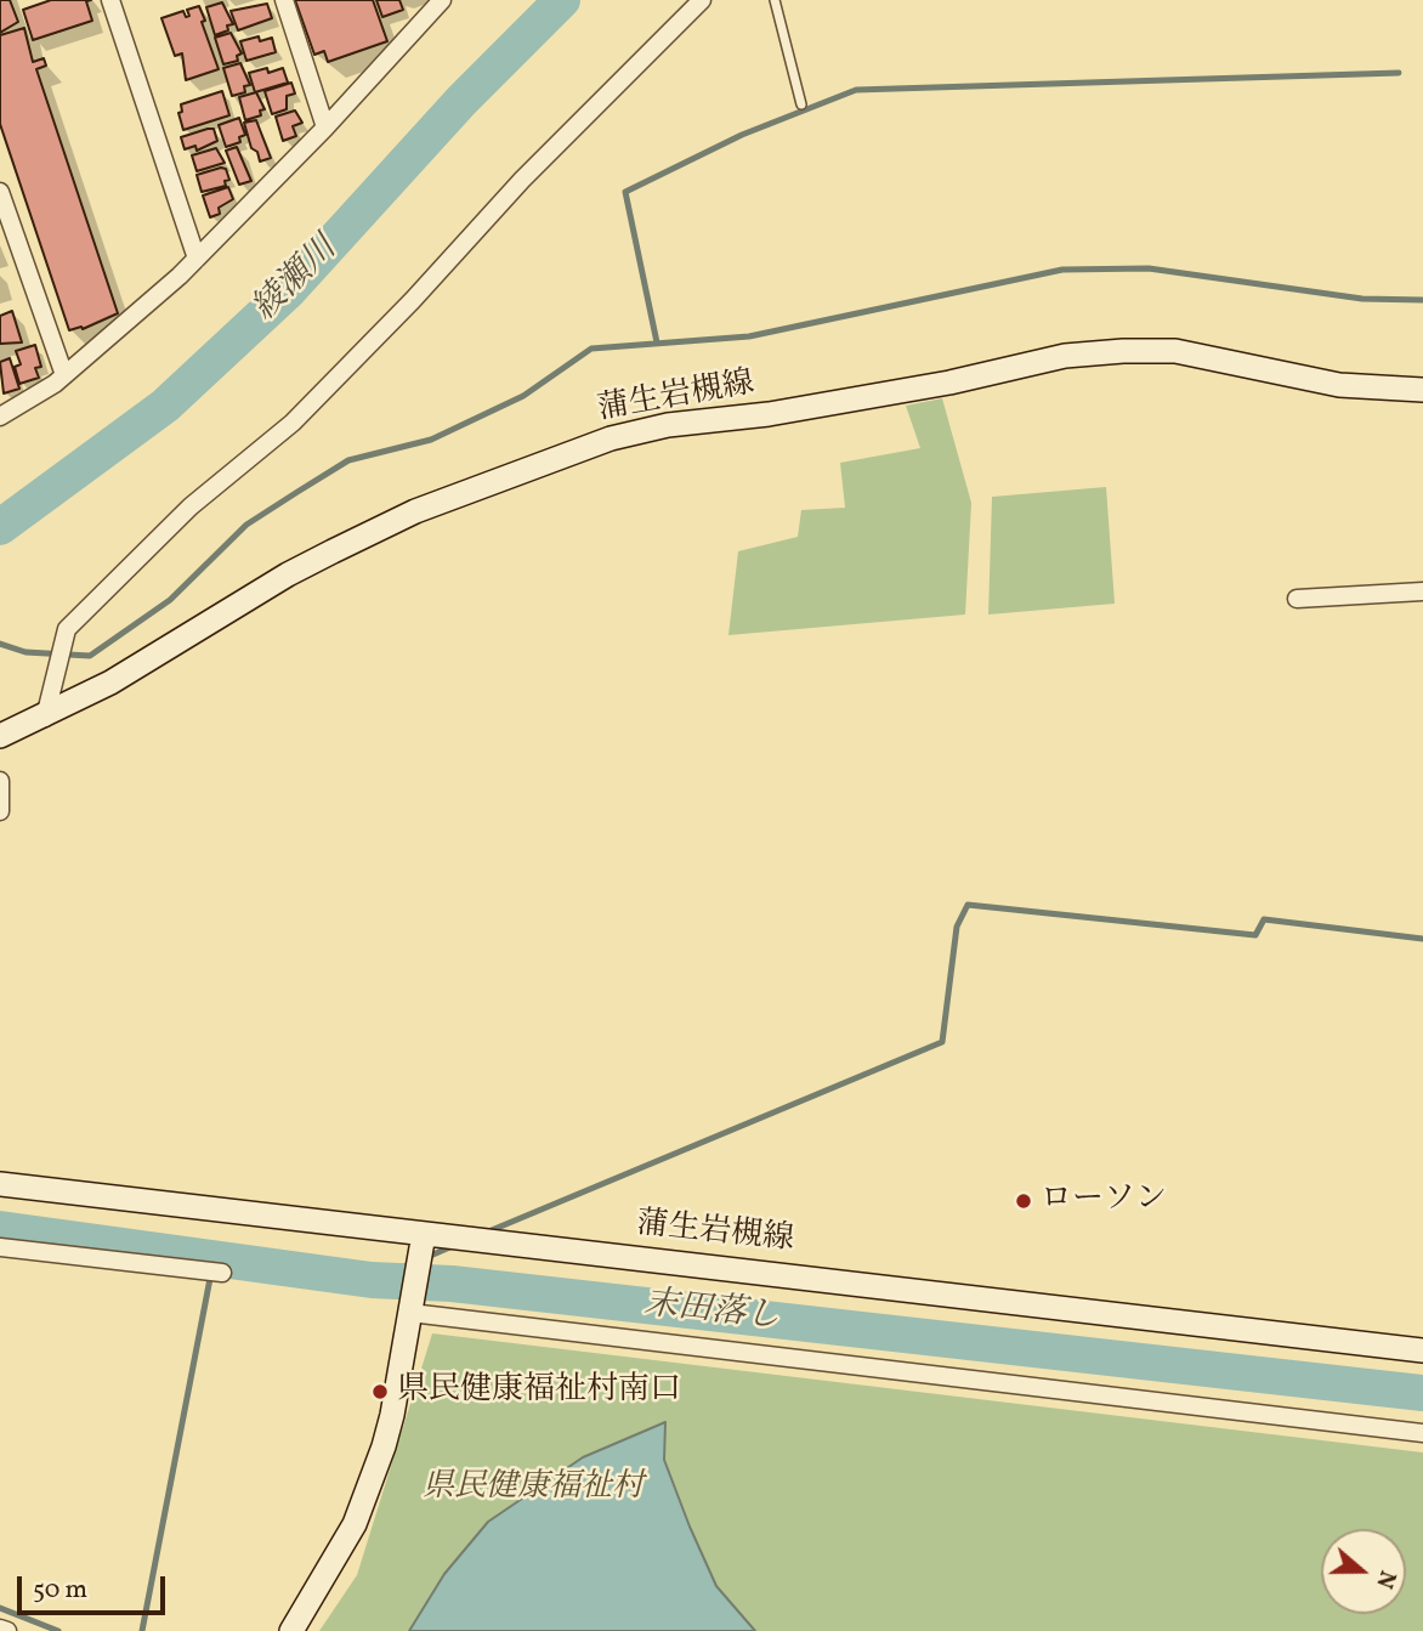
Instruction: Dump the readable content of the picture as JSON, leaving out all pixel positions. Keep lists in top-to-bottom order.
{
  "streets": {
    "main road": ["蒲生岩槻線"]
  },
  "water": ["綾瀬川", "末田落し"],
  "parks": ["県民健康福祉村"],
  "places": ["ローソン", "県民健康福祉村南口"],
  "scale_bar": "50 m",
  "north": "right"
}
